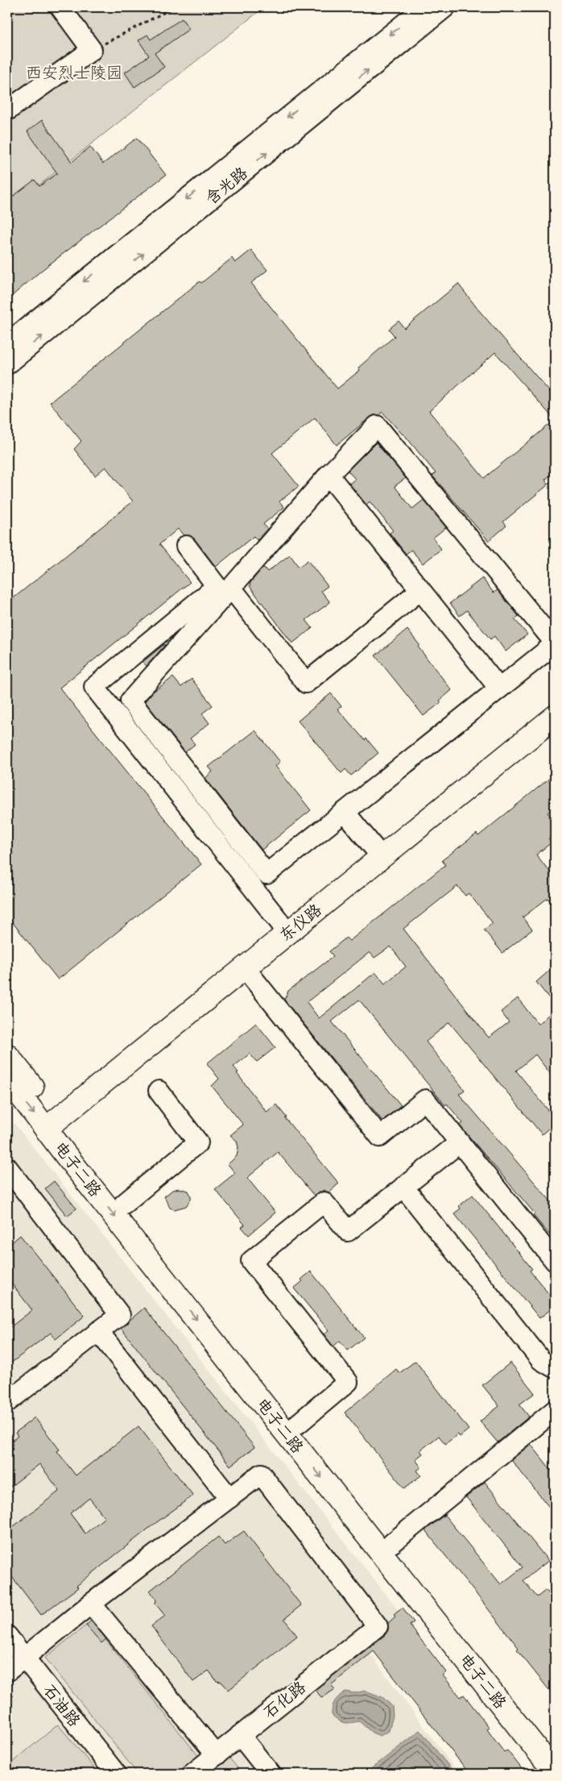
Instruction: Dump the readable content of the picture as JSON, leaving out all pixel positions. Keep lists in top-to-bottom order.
{
  "streets": {
    "main road": ["东仪路", "电子二路"],
    "street": ["含光路", "石化路", "石油路"]
  },
  "crossings": [
    ["东仪路", "电子二路"]
  ],
  "parks": ["西安烈士陵园"]
}
